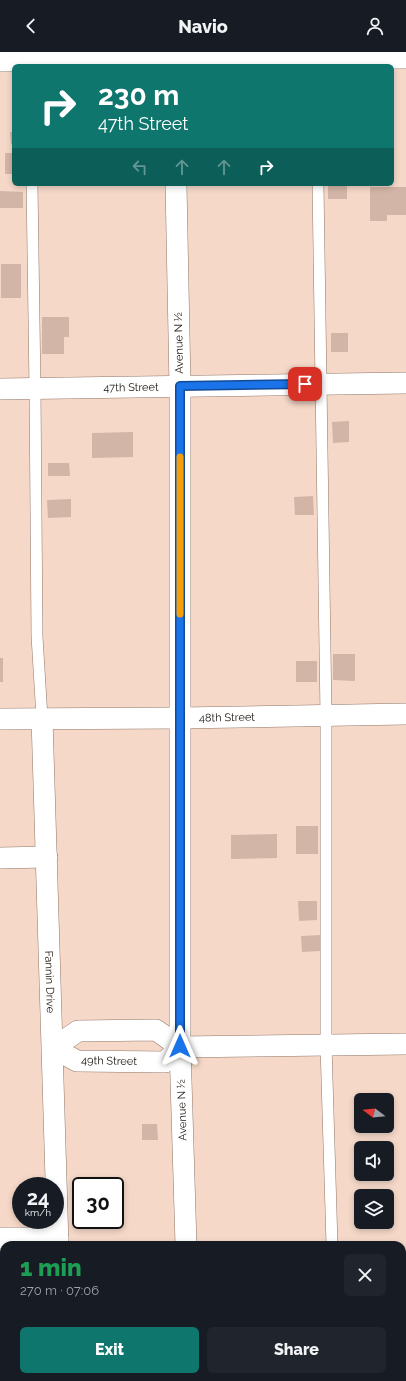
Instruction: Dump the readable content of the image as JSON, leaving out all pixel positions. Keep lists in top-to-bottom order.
{
  "streets": {
    "street": [
      "Avenue N ½",
      "47th Street",
      "48th Street",
      "Fannin Drive",
      "49th Street"
    ]
  },
  "crossings": [
    ["Avenue N ½", "47th Street"],
    ["Avenue N ½", "48th Street"],
    ["Avenue N ½", "49th Street"],
    ["48th Street", "Fannin Drive"],
    ["Fannin Drive", "49th Street"]
  ],
  "north": "left",
  "page": {
    "header": "Navio",
    "turn": ["230 m", "47th Street"],
    "speed": "24 km/h",
    "limit": "30",
    "heading": ["1 min", "270 m · 07:06"],
    "buttons": ["Exit", "Share"]
  }
}
